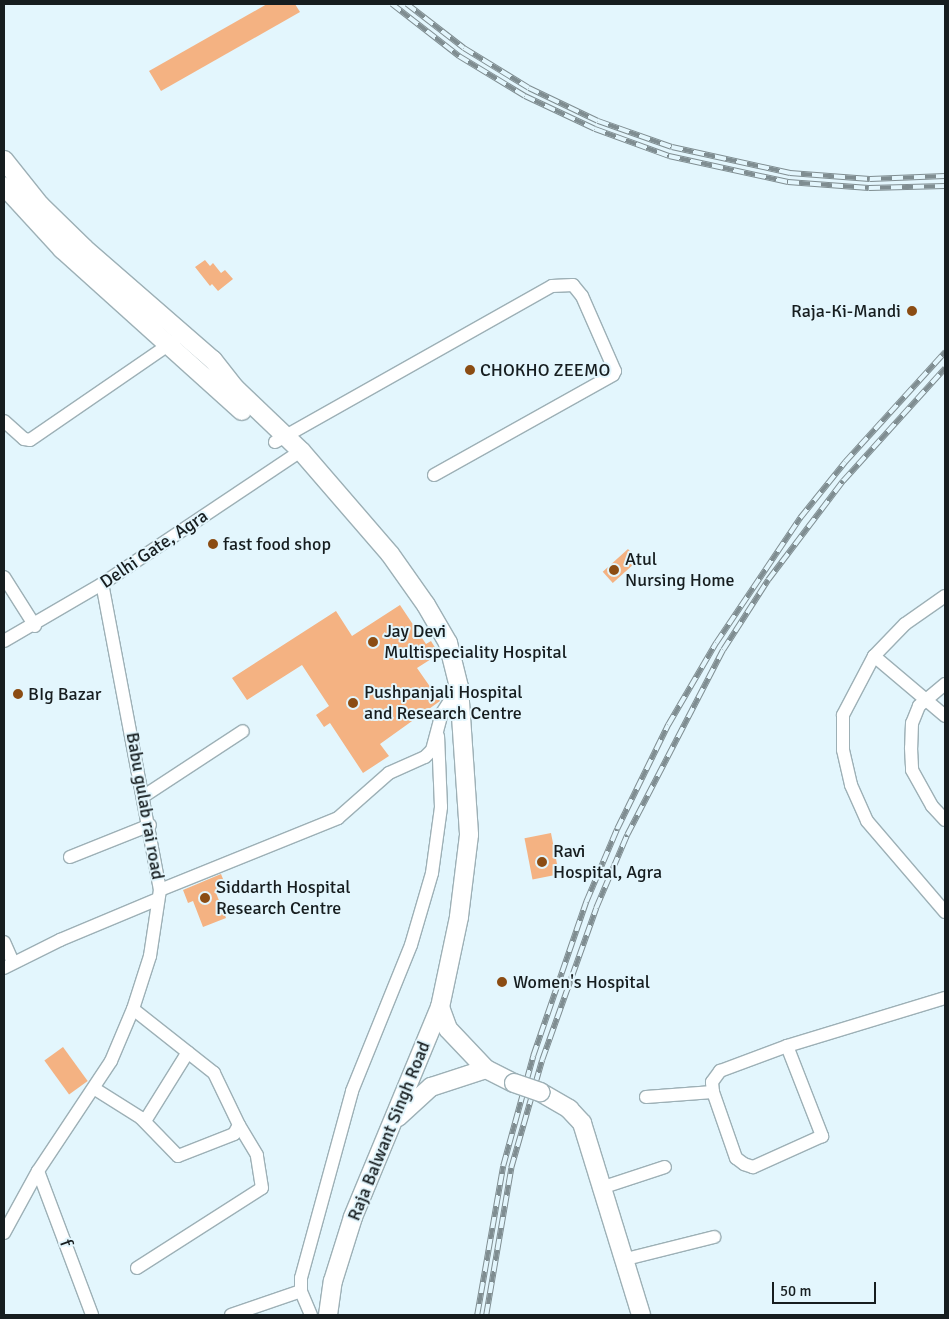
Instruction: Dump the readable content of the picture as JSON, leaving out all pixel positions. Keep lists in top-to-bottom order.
{
  "streets": {
    "main road": ["Raja Balwant Singh Road"],
    "street": ["Delhi Gate, Agra", "Babu gulab rai road", "f"]
  },
  "crossings": [
    ["Delhi Gate, Agra", "Babu gulab rai road"],
    ["Delhi Gate, Agra", "Raja Balwant Singh Road"],
    ["Babu gulab rai road", "f"]
  ],
  "places": [
    "Raja-Ki-Mandi",
    "CHOKHO ZEEMO",
    "fast food shop",
    "Atul Nursing Home",
    "Jay Devi Multispeciality Hospital",
    "BIg Bazar",
    "Pushpanjali Hospital and Research Centre",
    "Ravi Hospital, Agra",
    "Siddarth Hospital Research Centre",
    "Women's Hospital"
  ],
  "scale_bar": "50 m"
}
